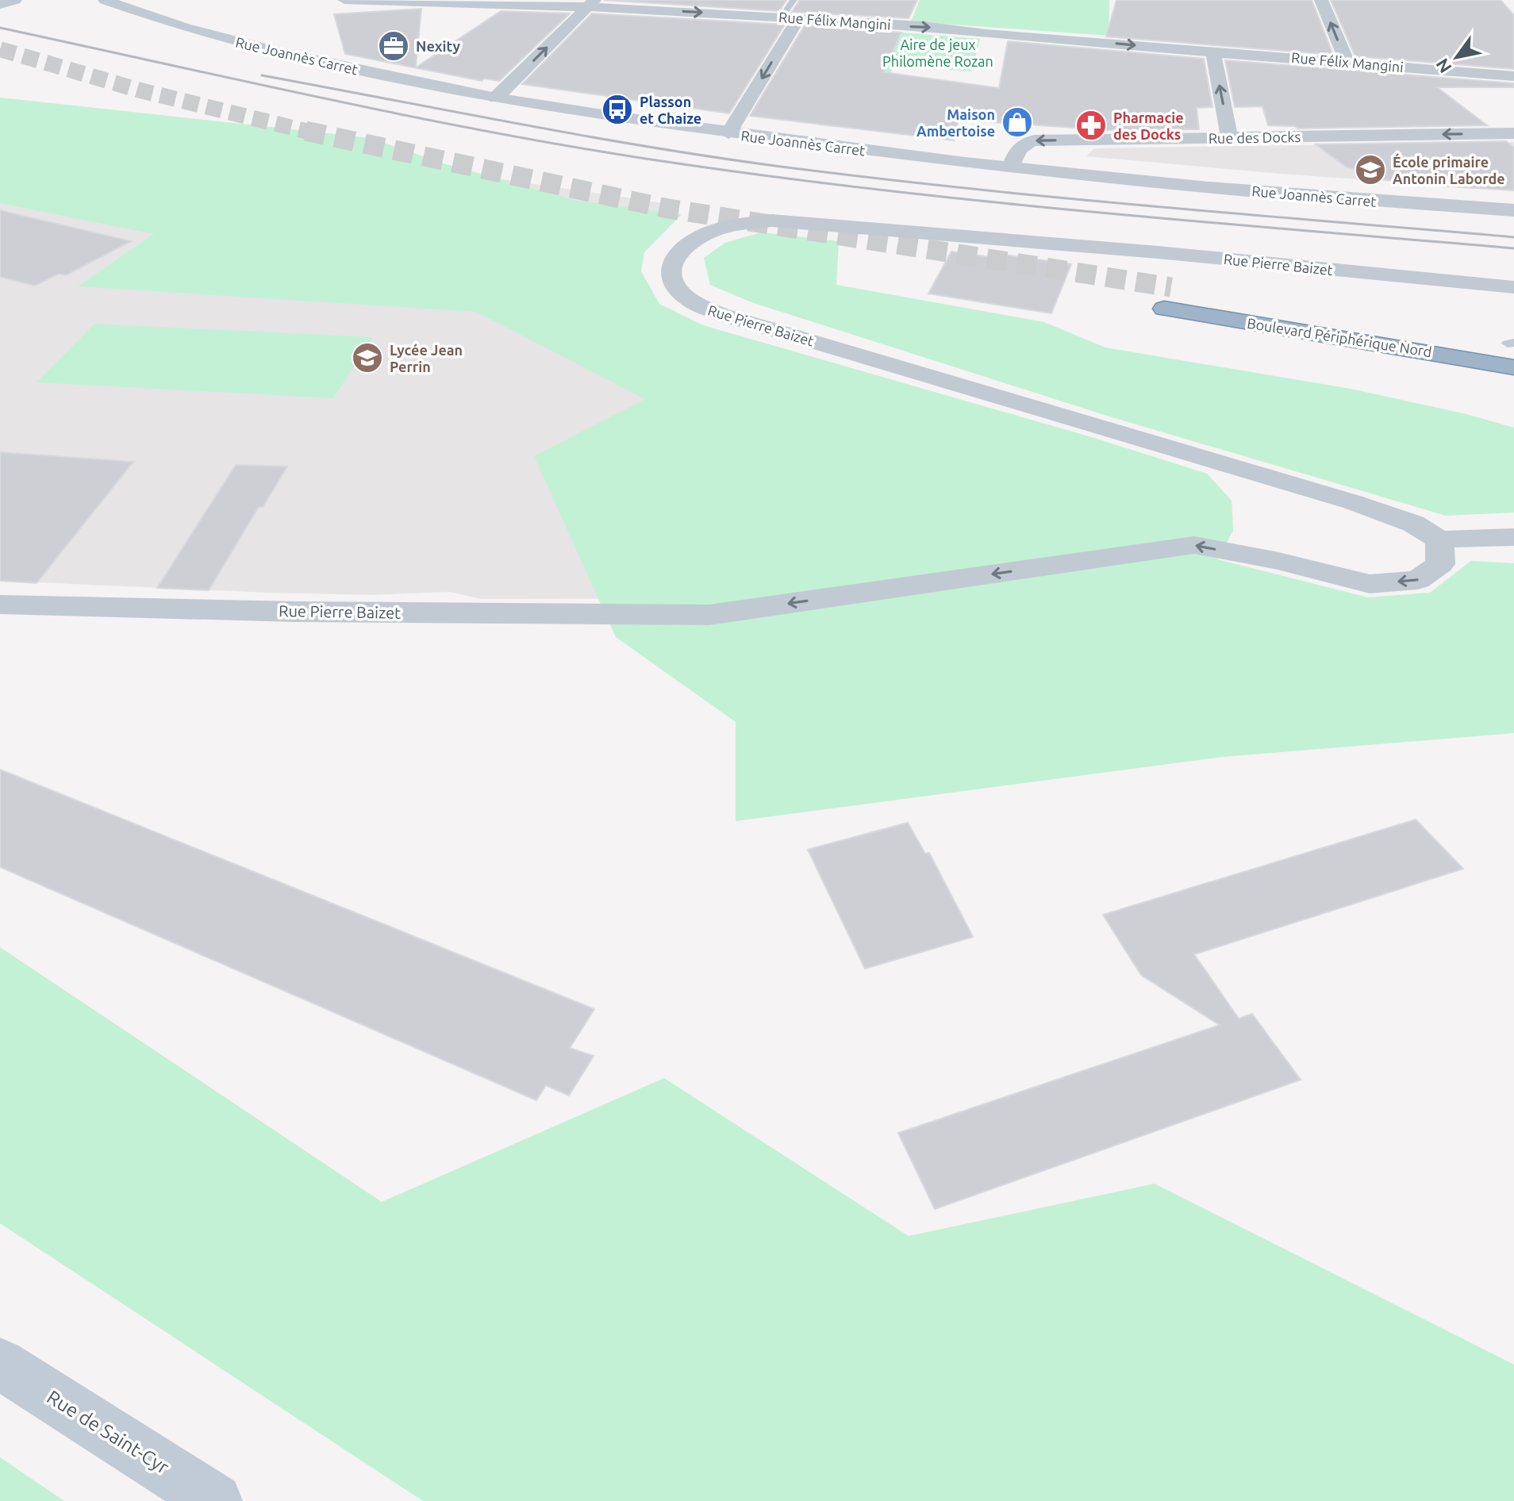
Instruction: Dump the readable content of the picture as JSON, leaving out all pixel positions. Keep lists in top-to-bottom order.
{
  "streets": {
    "highway": ["Boulevard Périphérique Nord"],
    "main road": ["Rue de Saint-Cyr"],
    "street": [
      "Rue Félix Mangini",
      "Rue Joannès Carret",
      "Rue des Docks",
      "Rue Pierre Baizet"
    ]
  },
  "crossings": [
    ["Rue Joannès Carret", "Rue des Docks"]
  ],
  "one_way": ["Rue Félix Mangini", "Rue des Docks", "Rue Pierre Baizet"],
  "parks": ["Aire de jeux Philomène Rozan"],
  "places": {
    "office": ["Nexity"],
    "bus stop": ["Plasson et Chaize"],
    "shop": ["Maison Ambertoise"],
    "pharmacy": ["Pharmacie des Docks"],
    "school or university": ["École primaire Antonin Laborde", "Lycée Jean Perrin"]
  },
  "north": "bottom left"
}
